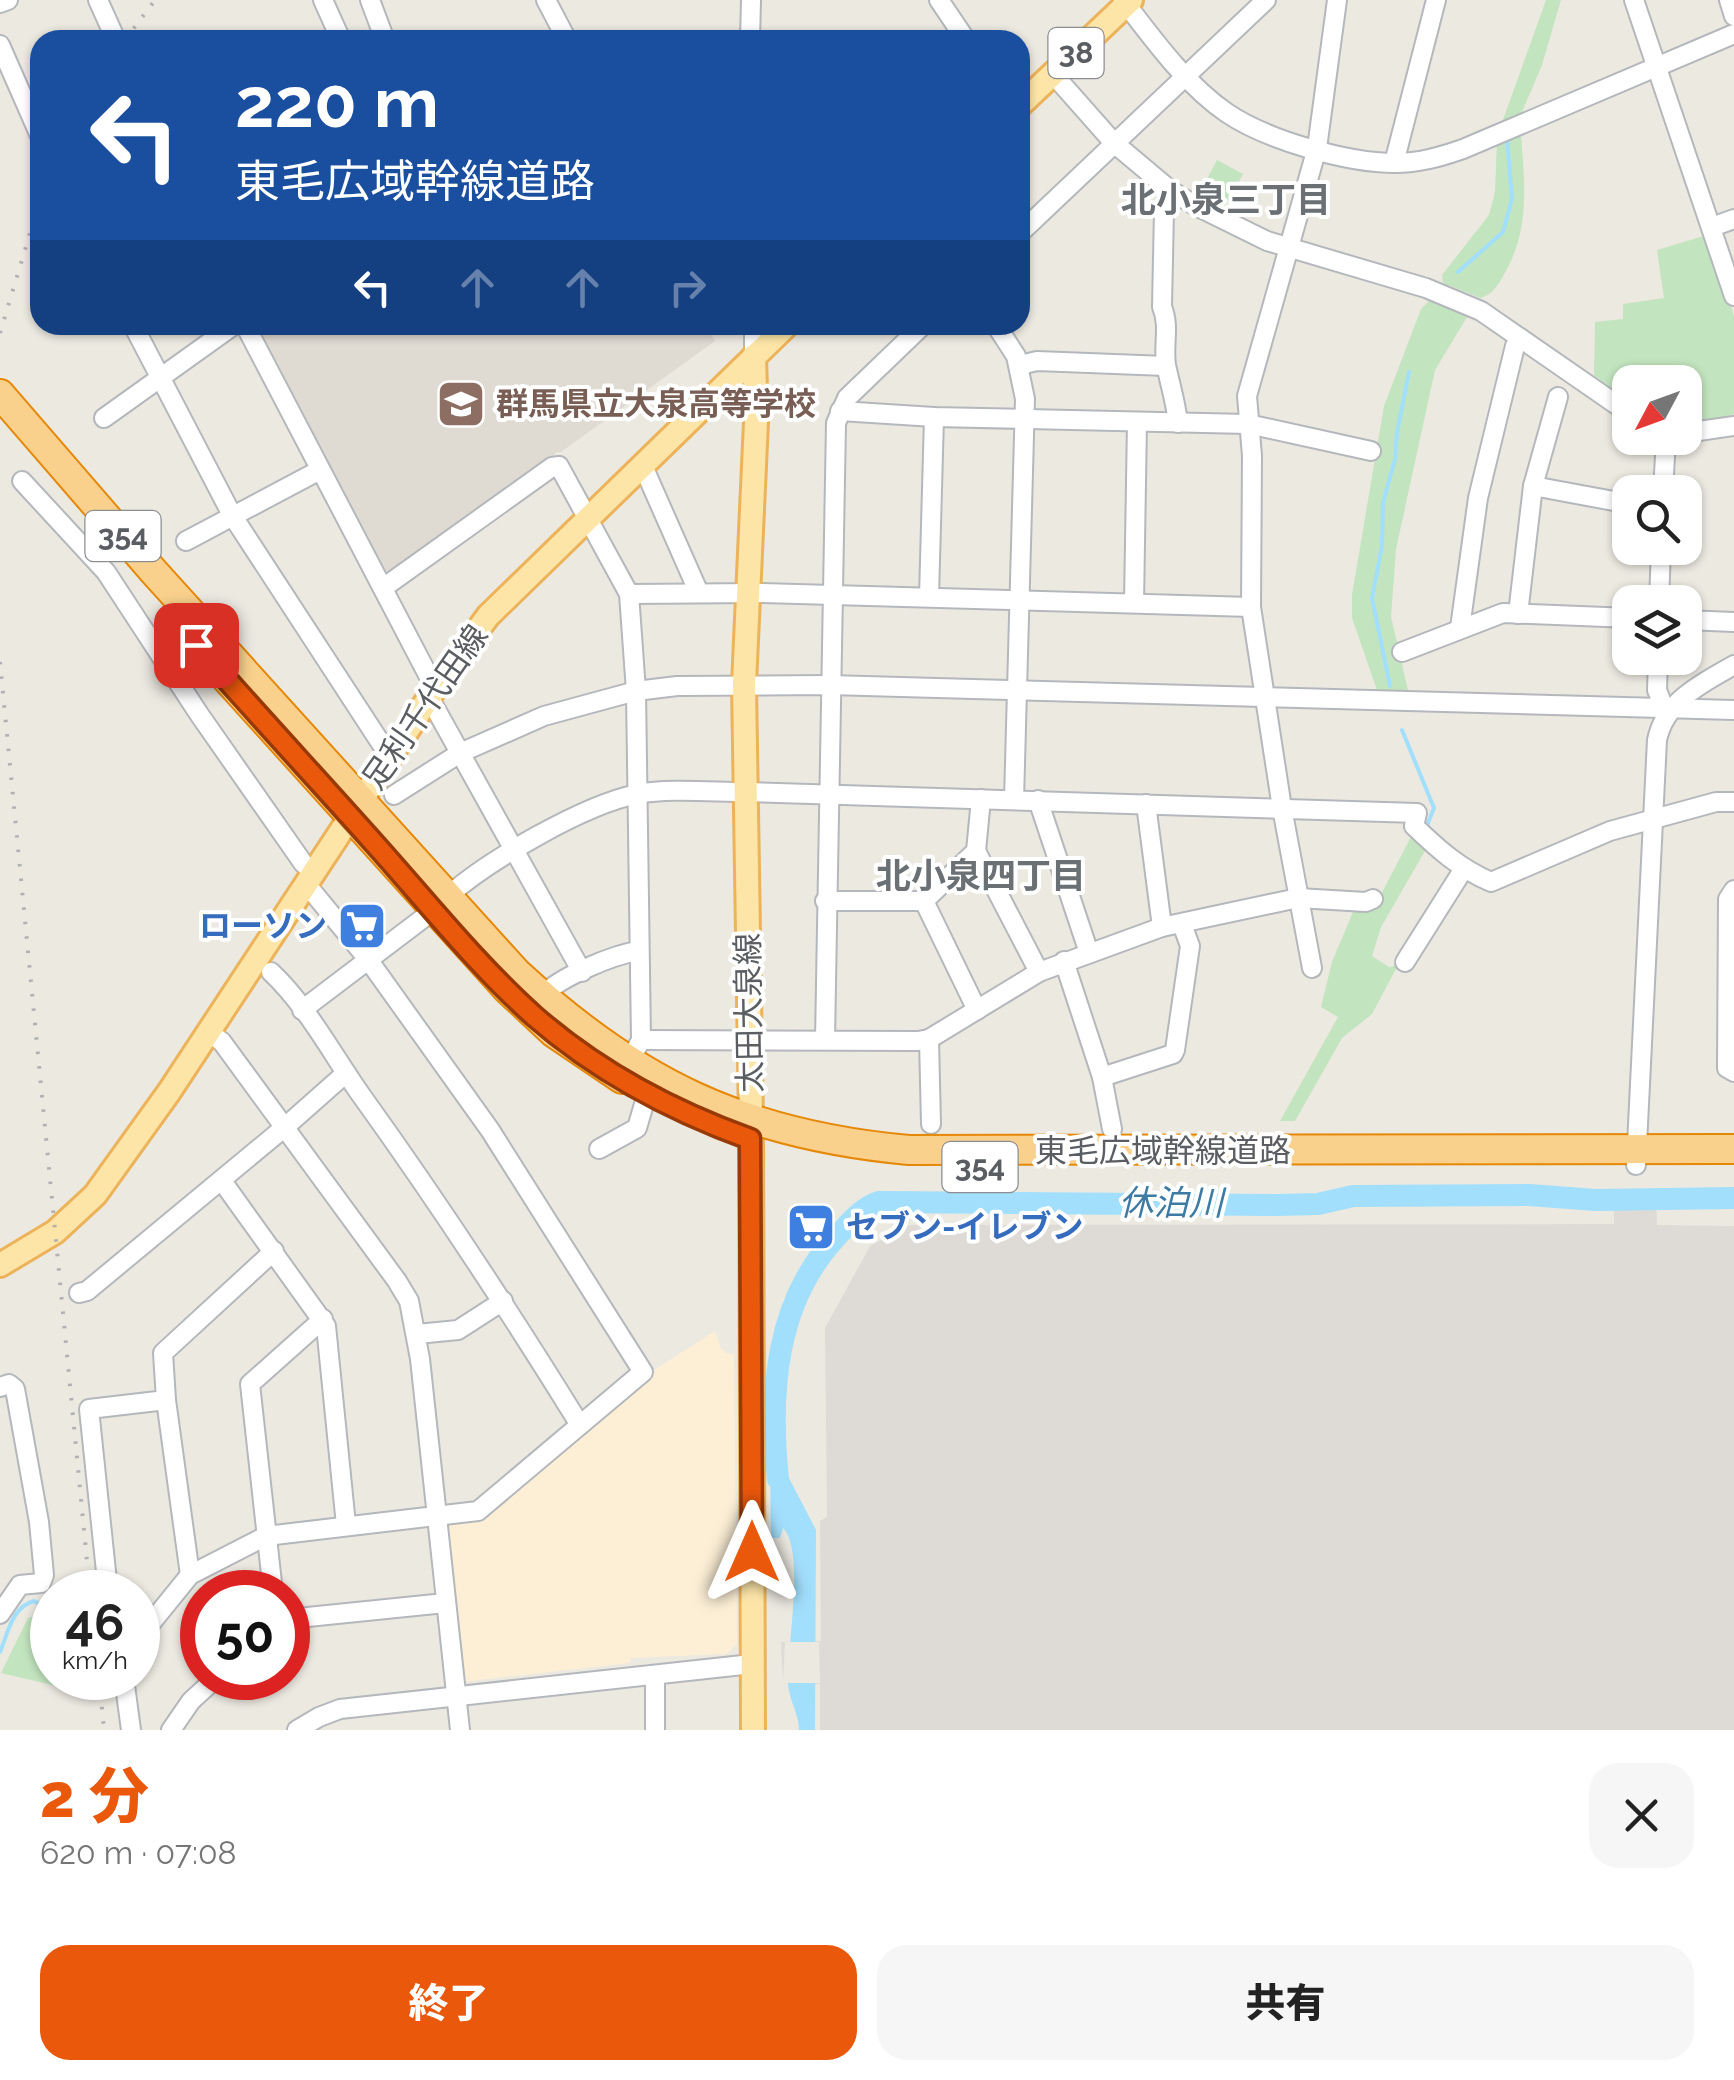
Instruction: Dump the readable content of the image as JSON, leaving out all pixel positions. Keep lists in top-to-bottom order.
{
  "streets": {
    "highway": ["354", "東毛広域幹線道路"],
    "main road": ["38", "足利千代田線", "太田大泉線"]
  },
  "crossings": [
    ["足利千代田線", "太田大泉線"],
    ["足利千代田線", "東毛広域幹線道路"],
    ["太田大泉線", "東毛広域幹線道路"]
  ],
  "districts": ["北小泉三丁目", "北小泉四丁目"],
  "water": ["休泊川"],
  "places": {
    "school or university": ["群馬県立大泉高等学校"],
    "supermarket": ["ローソン", "セブン-イレブン"]
  },
  "north": "bottom left",
  "page": {
    "turn": ["220 m", "東毛広域幹線道路"],
    "speed": "46 km/h",
    "limit": "50",
    "heading": ["2 分", "620 m · 07:08"],
    "buttons": ["終了", "共有"]
  }
}
